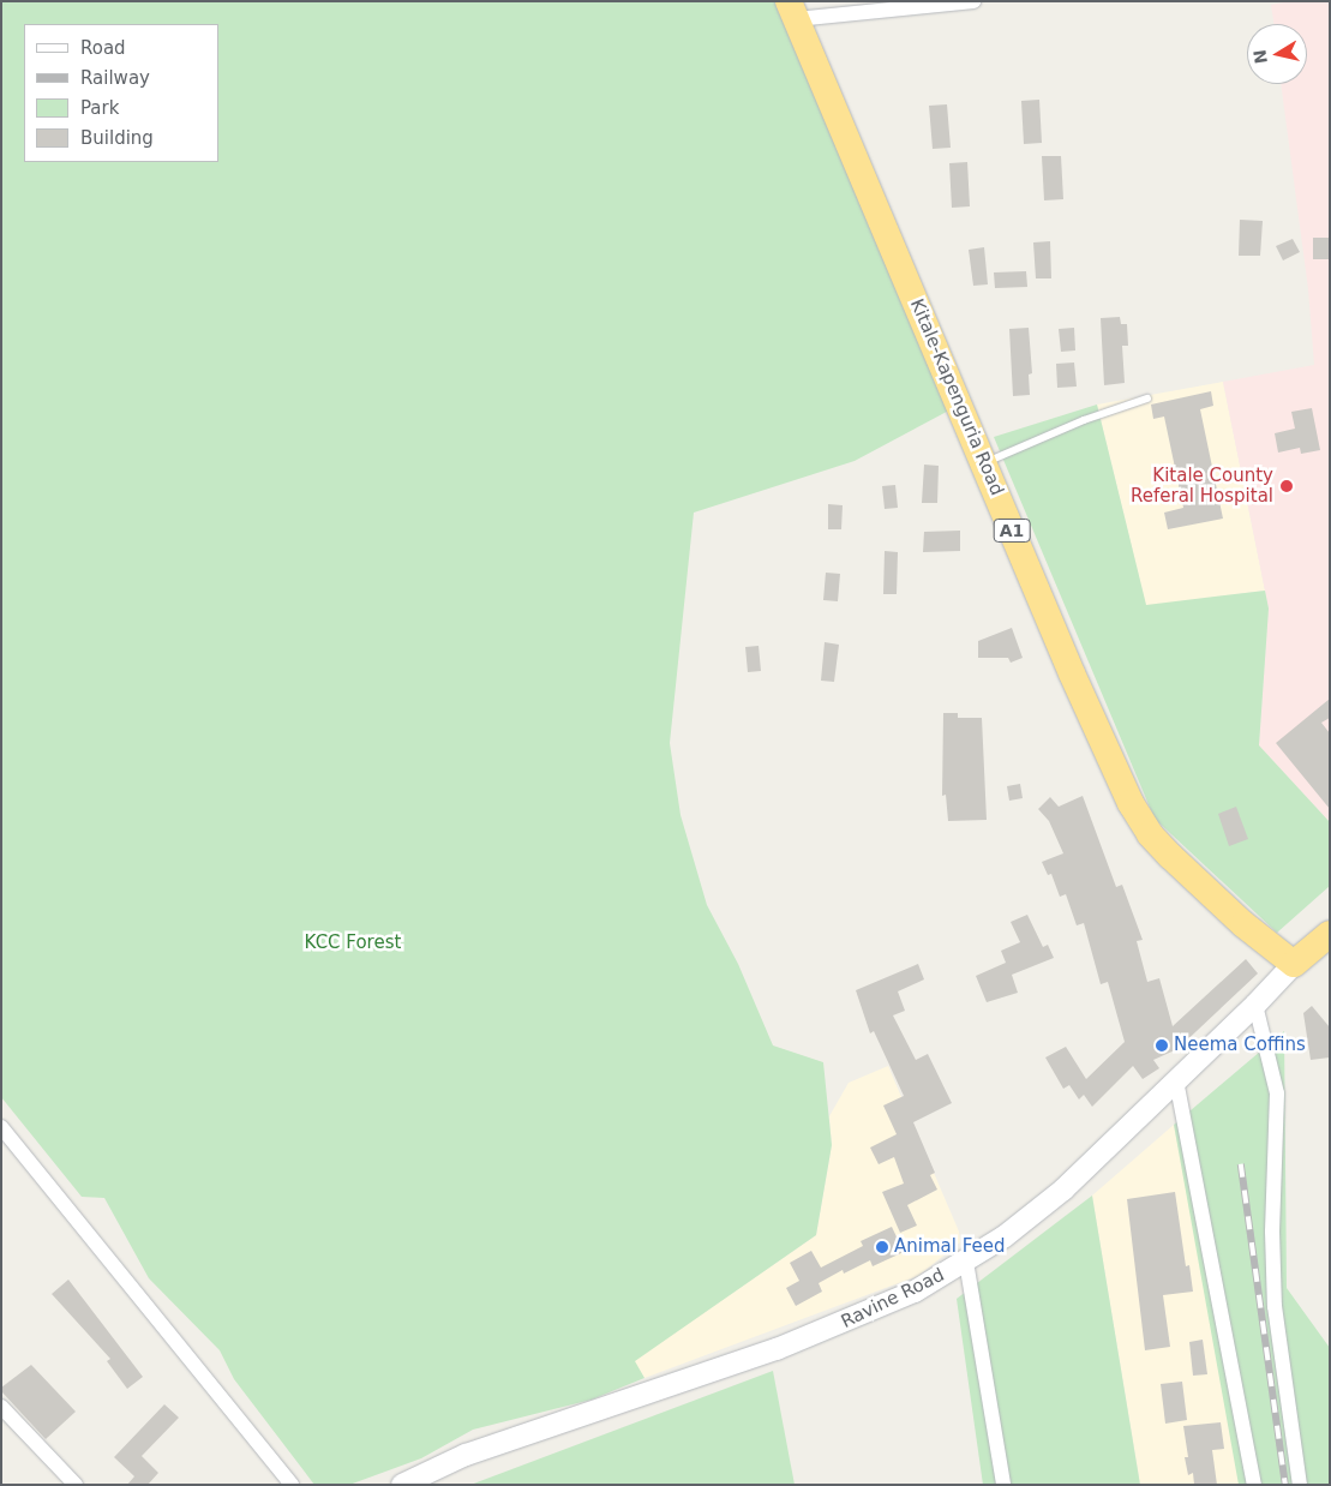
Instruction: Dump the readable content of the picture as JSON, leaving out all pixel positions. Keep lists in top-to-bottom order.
{
  "streets": {
    "highway": ["Kitale-Kapenguria Road", "A1"],
    "street": ["Ravine Road"]
  },
  "crossings": [
    ["Kitale-Kapenguria Road", "Ravine Road"]
  ],
  "parks": ["KCC Forest"],
  "places": ["Kitale County Referal Hospital", "Neema Coffins", "Animal Feed"],
  "legend": [
    "Road",
    "Railway",
    "Park",
    "Building"
  ],
  "north": "left"
}
